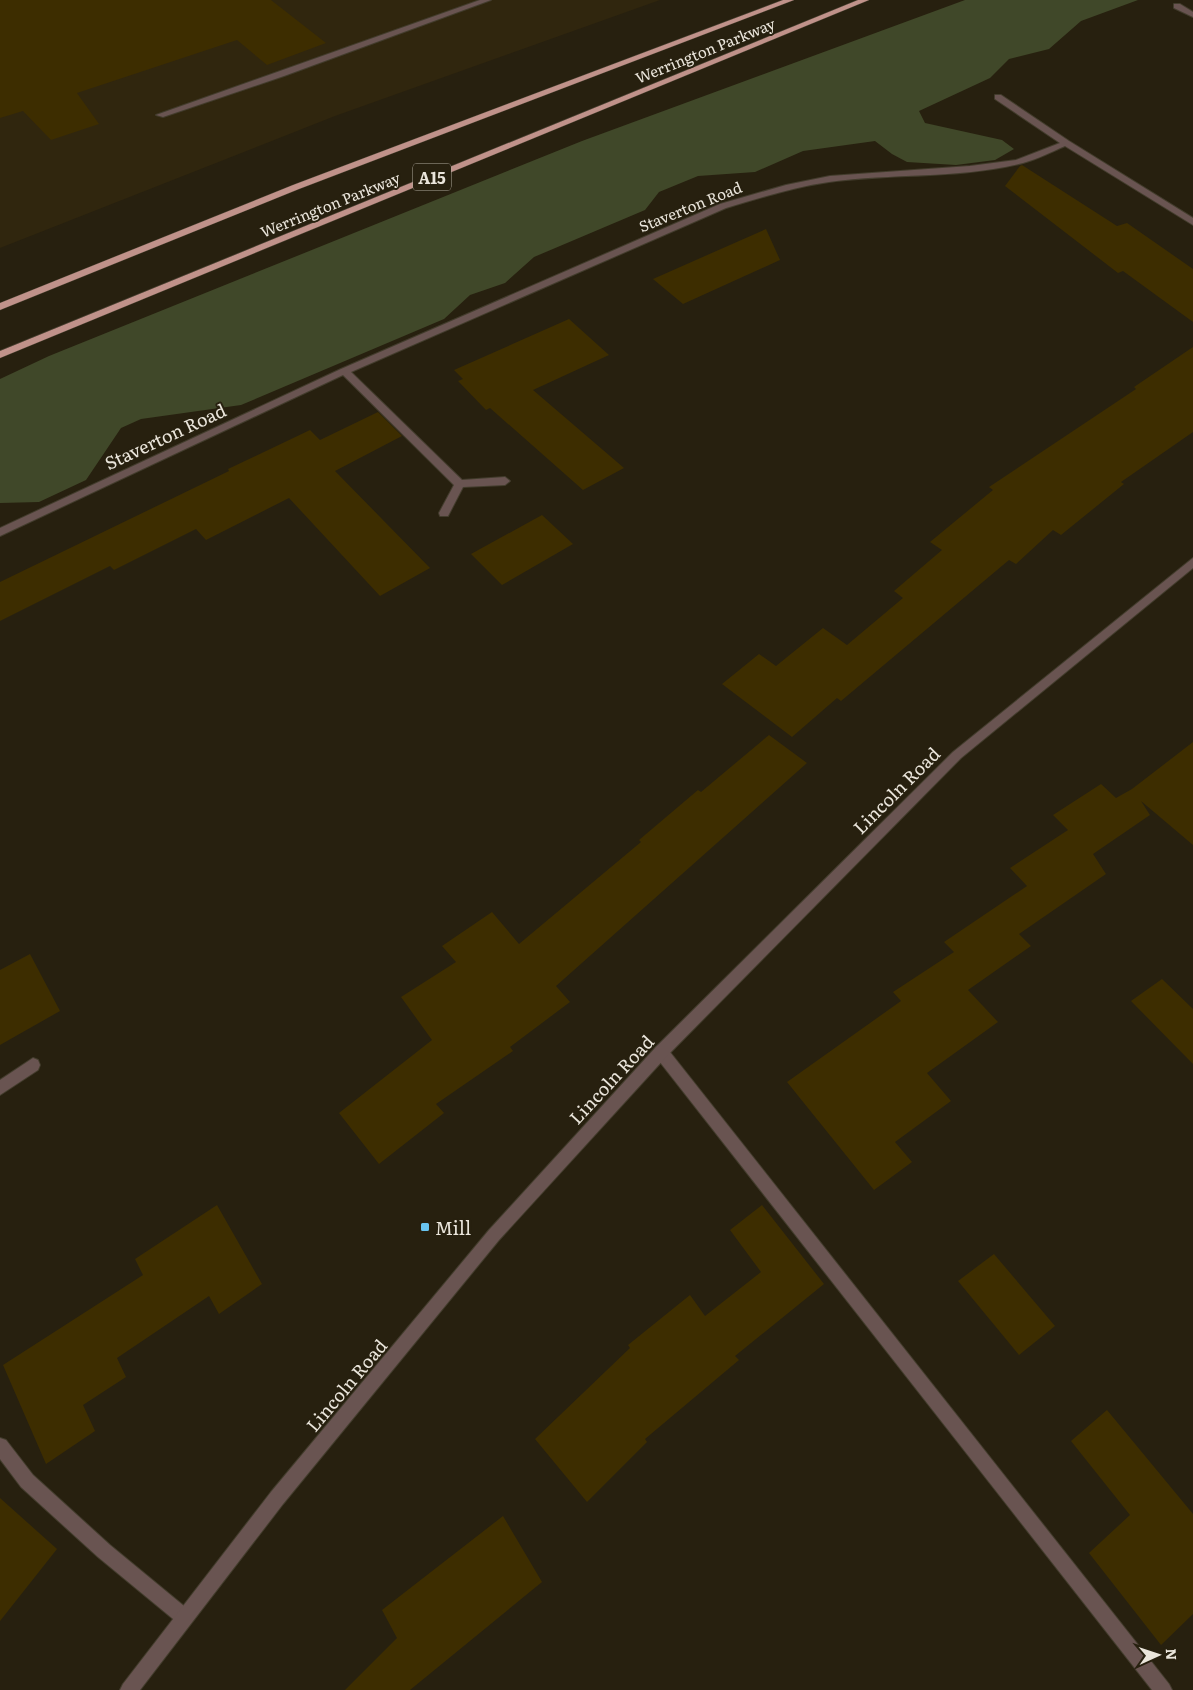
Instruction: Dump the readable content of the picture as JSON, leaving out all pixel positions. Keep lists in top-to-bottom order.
{
  "streets": {
    "highway": ["Werrington Parkway", "A15"],
    "street": ["Staverton Road", "Lincoln Road"]
  },
  "places": {
    "transit": ["Mill"]
  },
  "north": "right"
}
